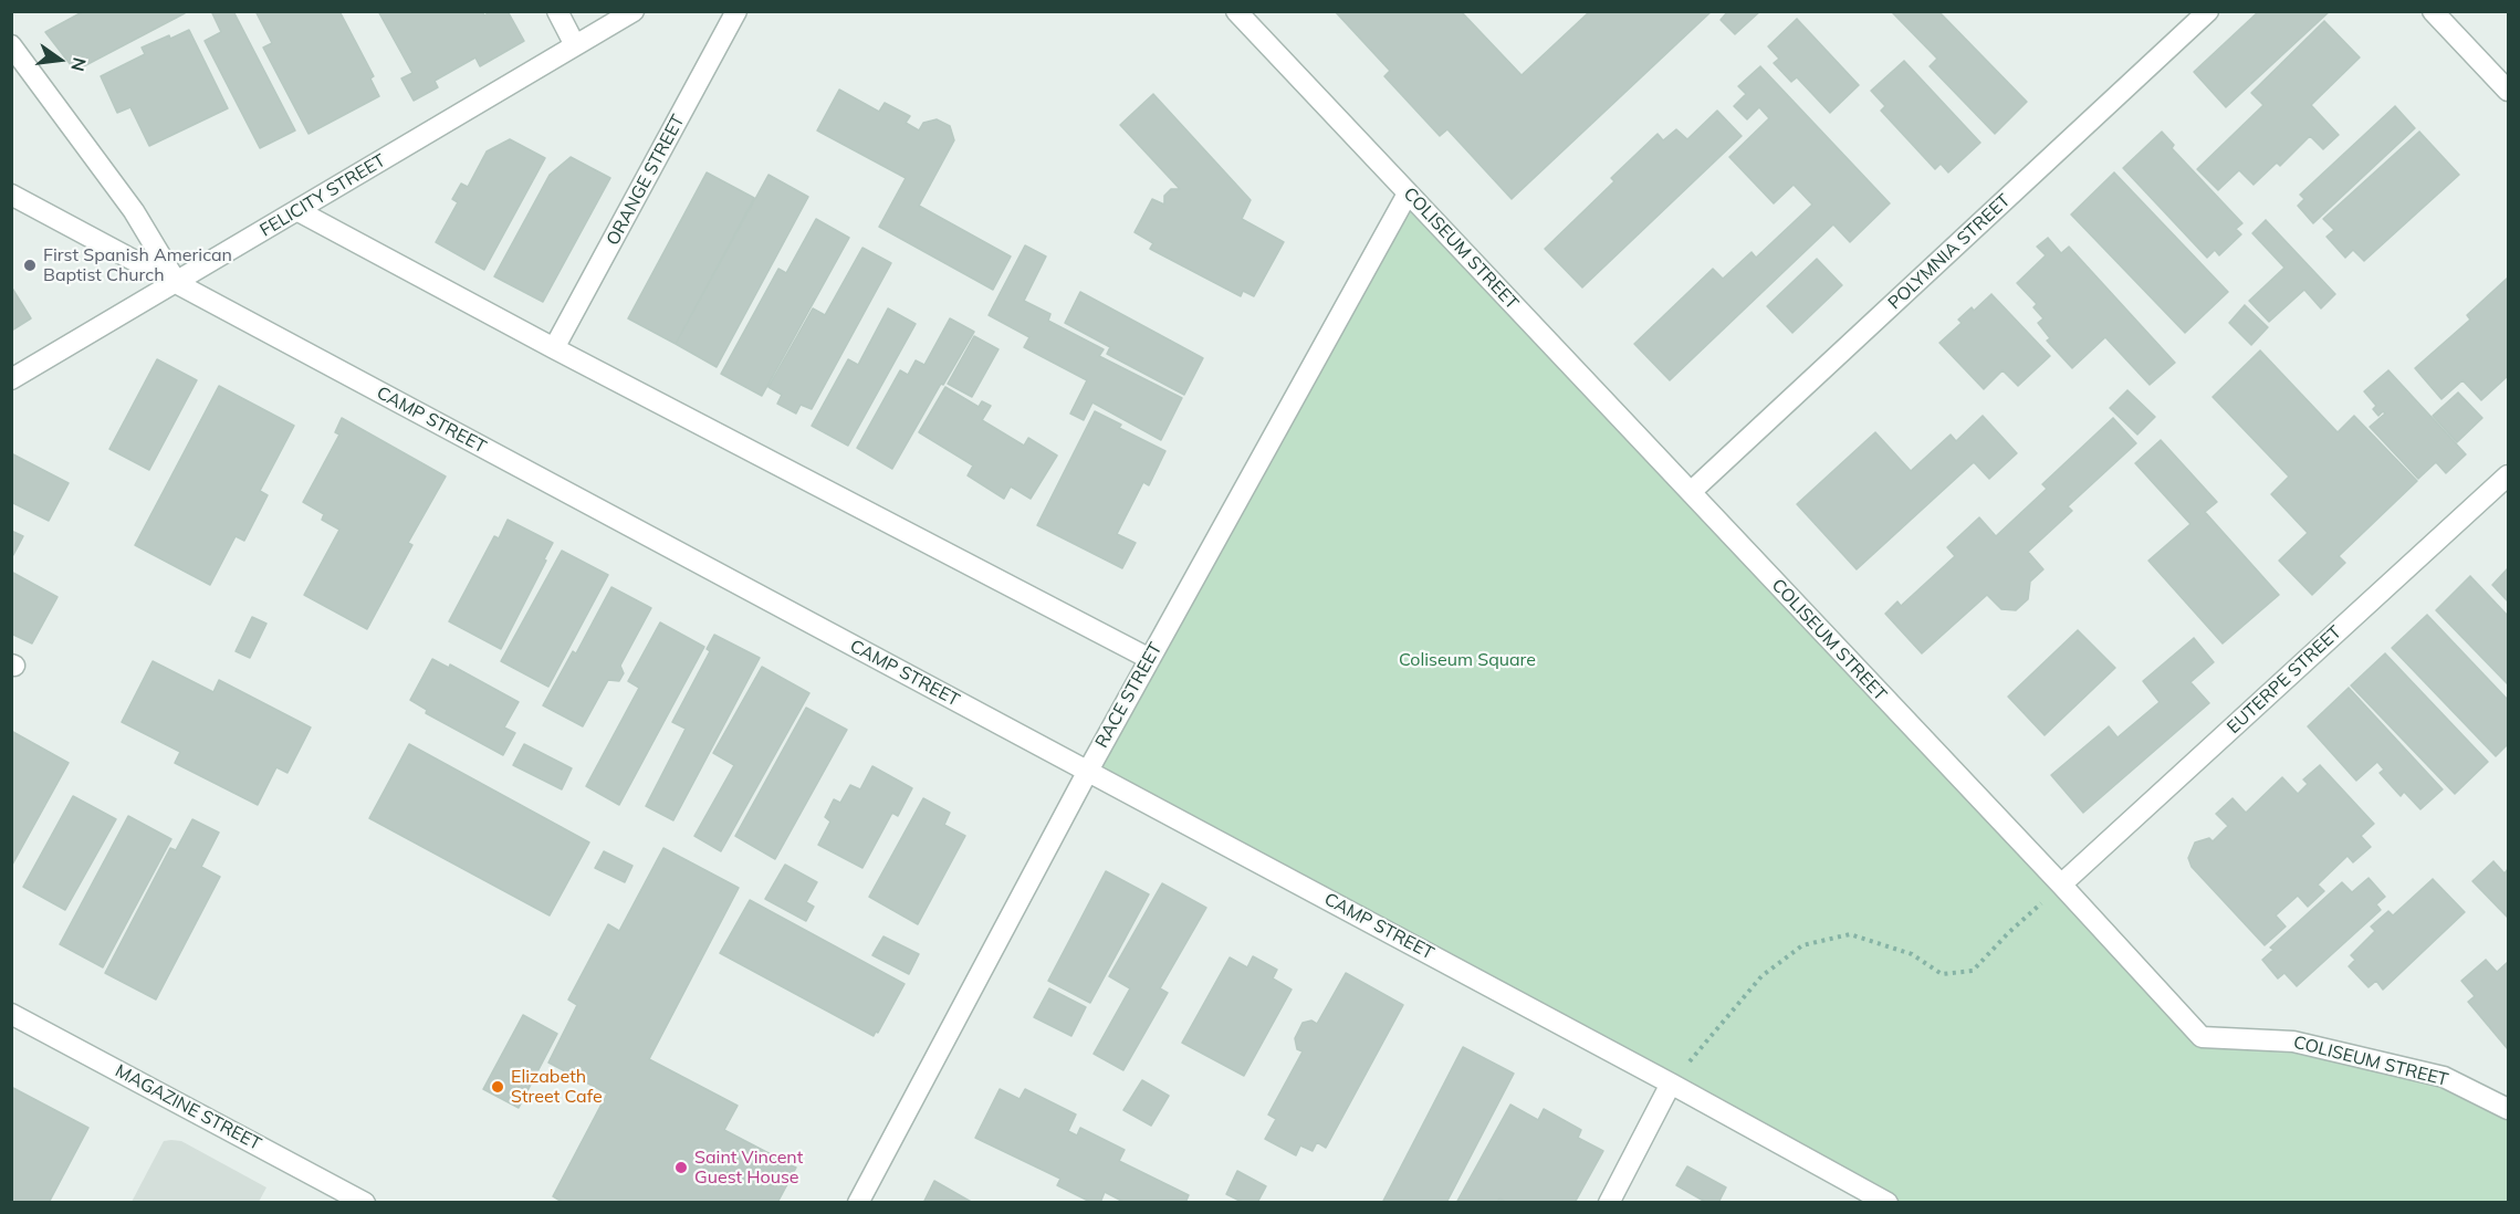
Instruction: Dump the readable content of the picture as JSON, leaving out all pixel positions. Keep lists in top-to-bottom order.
{
  "streets": {
    "street": [
      "ORANGE STREET",
      "FELICITY STREET",
      "COLISEUM STREET",
      "POLYMNIA STREET",
      "CAMP STREET",
      "EUTERPE STREET",
      "RACE STREET",
      "MAGAZINE STREET"
    ]
  },
  "crossings": [
    ["FELICITY STREET", "CAMP STREET"],
    ["COLISEUM STREET", "POLYMNIA STREET"],
    ["COLISEUM STREET", "EUTERPE STREET"],
    ["COLISEUM STREET", "RACE STREET"],
    ["CAMP STREET", "RACE STREET"]
  ],
  "parks": ["Coliseum Square"],
  "places": ["First Spanish American Baptist Church", "Elizabeth Street Cafe", "Saint Vincent Guest House"],
  "north": "right"
}
